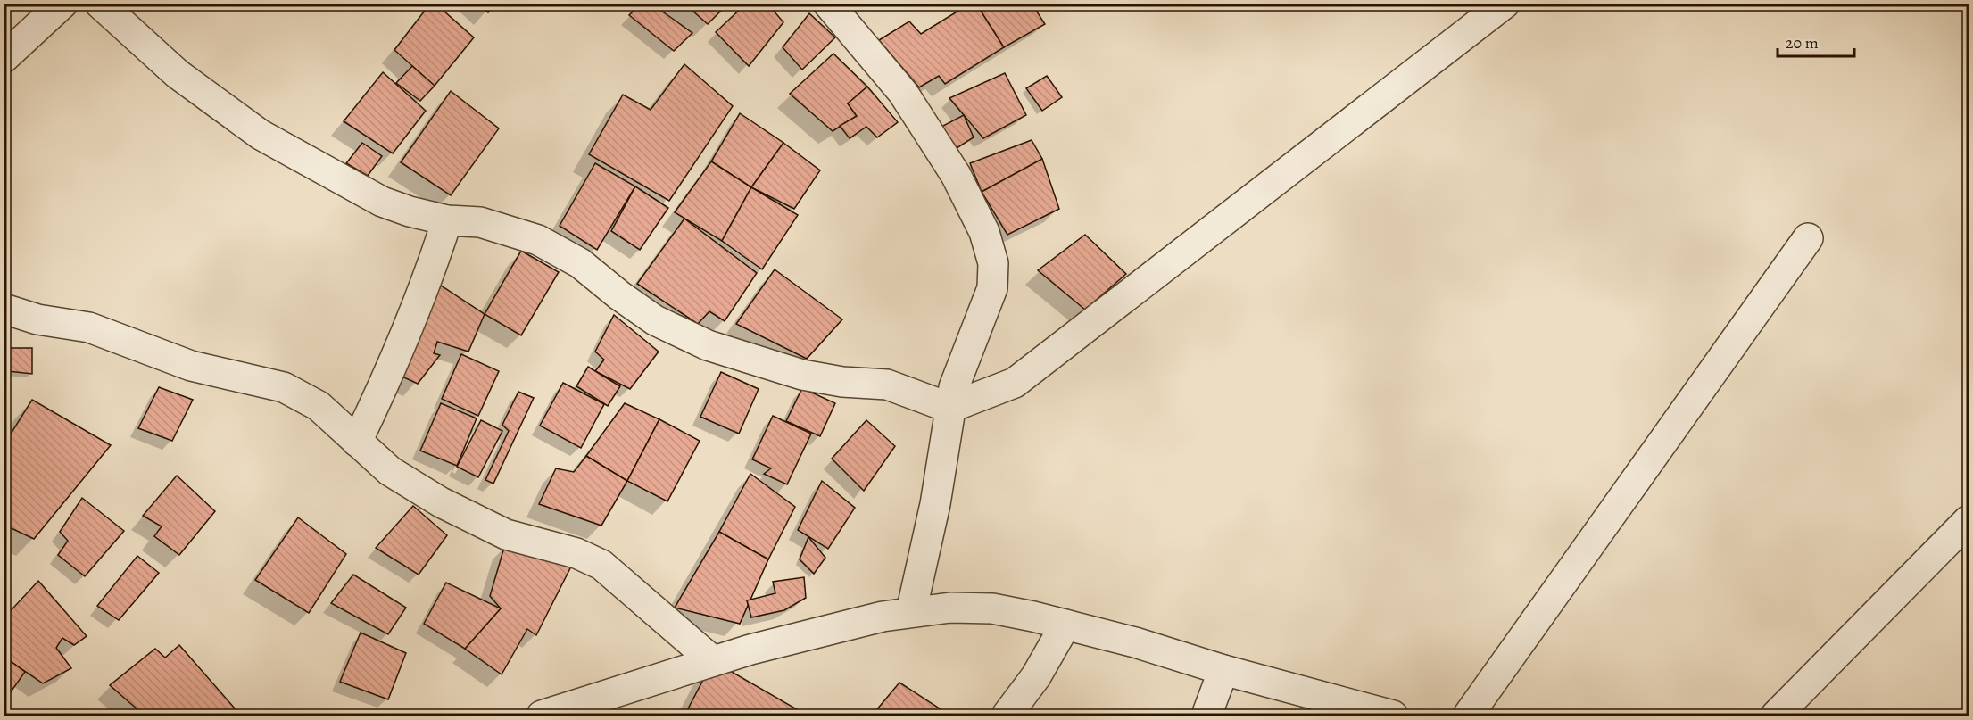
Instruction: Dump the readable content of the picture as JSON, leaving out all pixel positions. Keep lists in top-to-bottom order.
{
  "scale_bar": "20 m"
}
